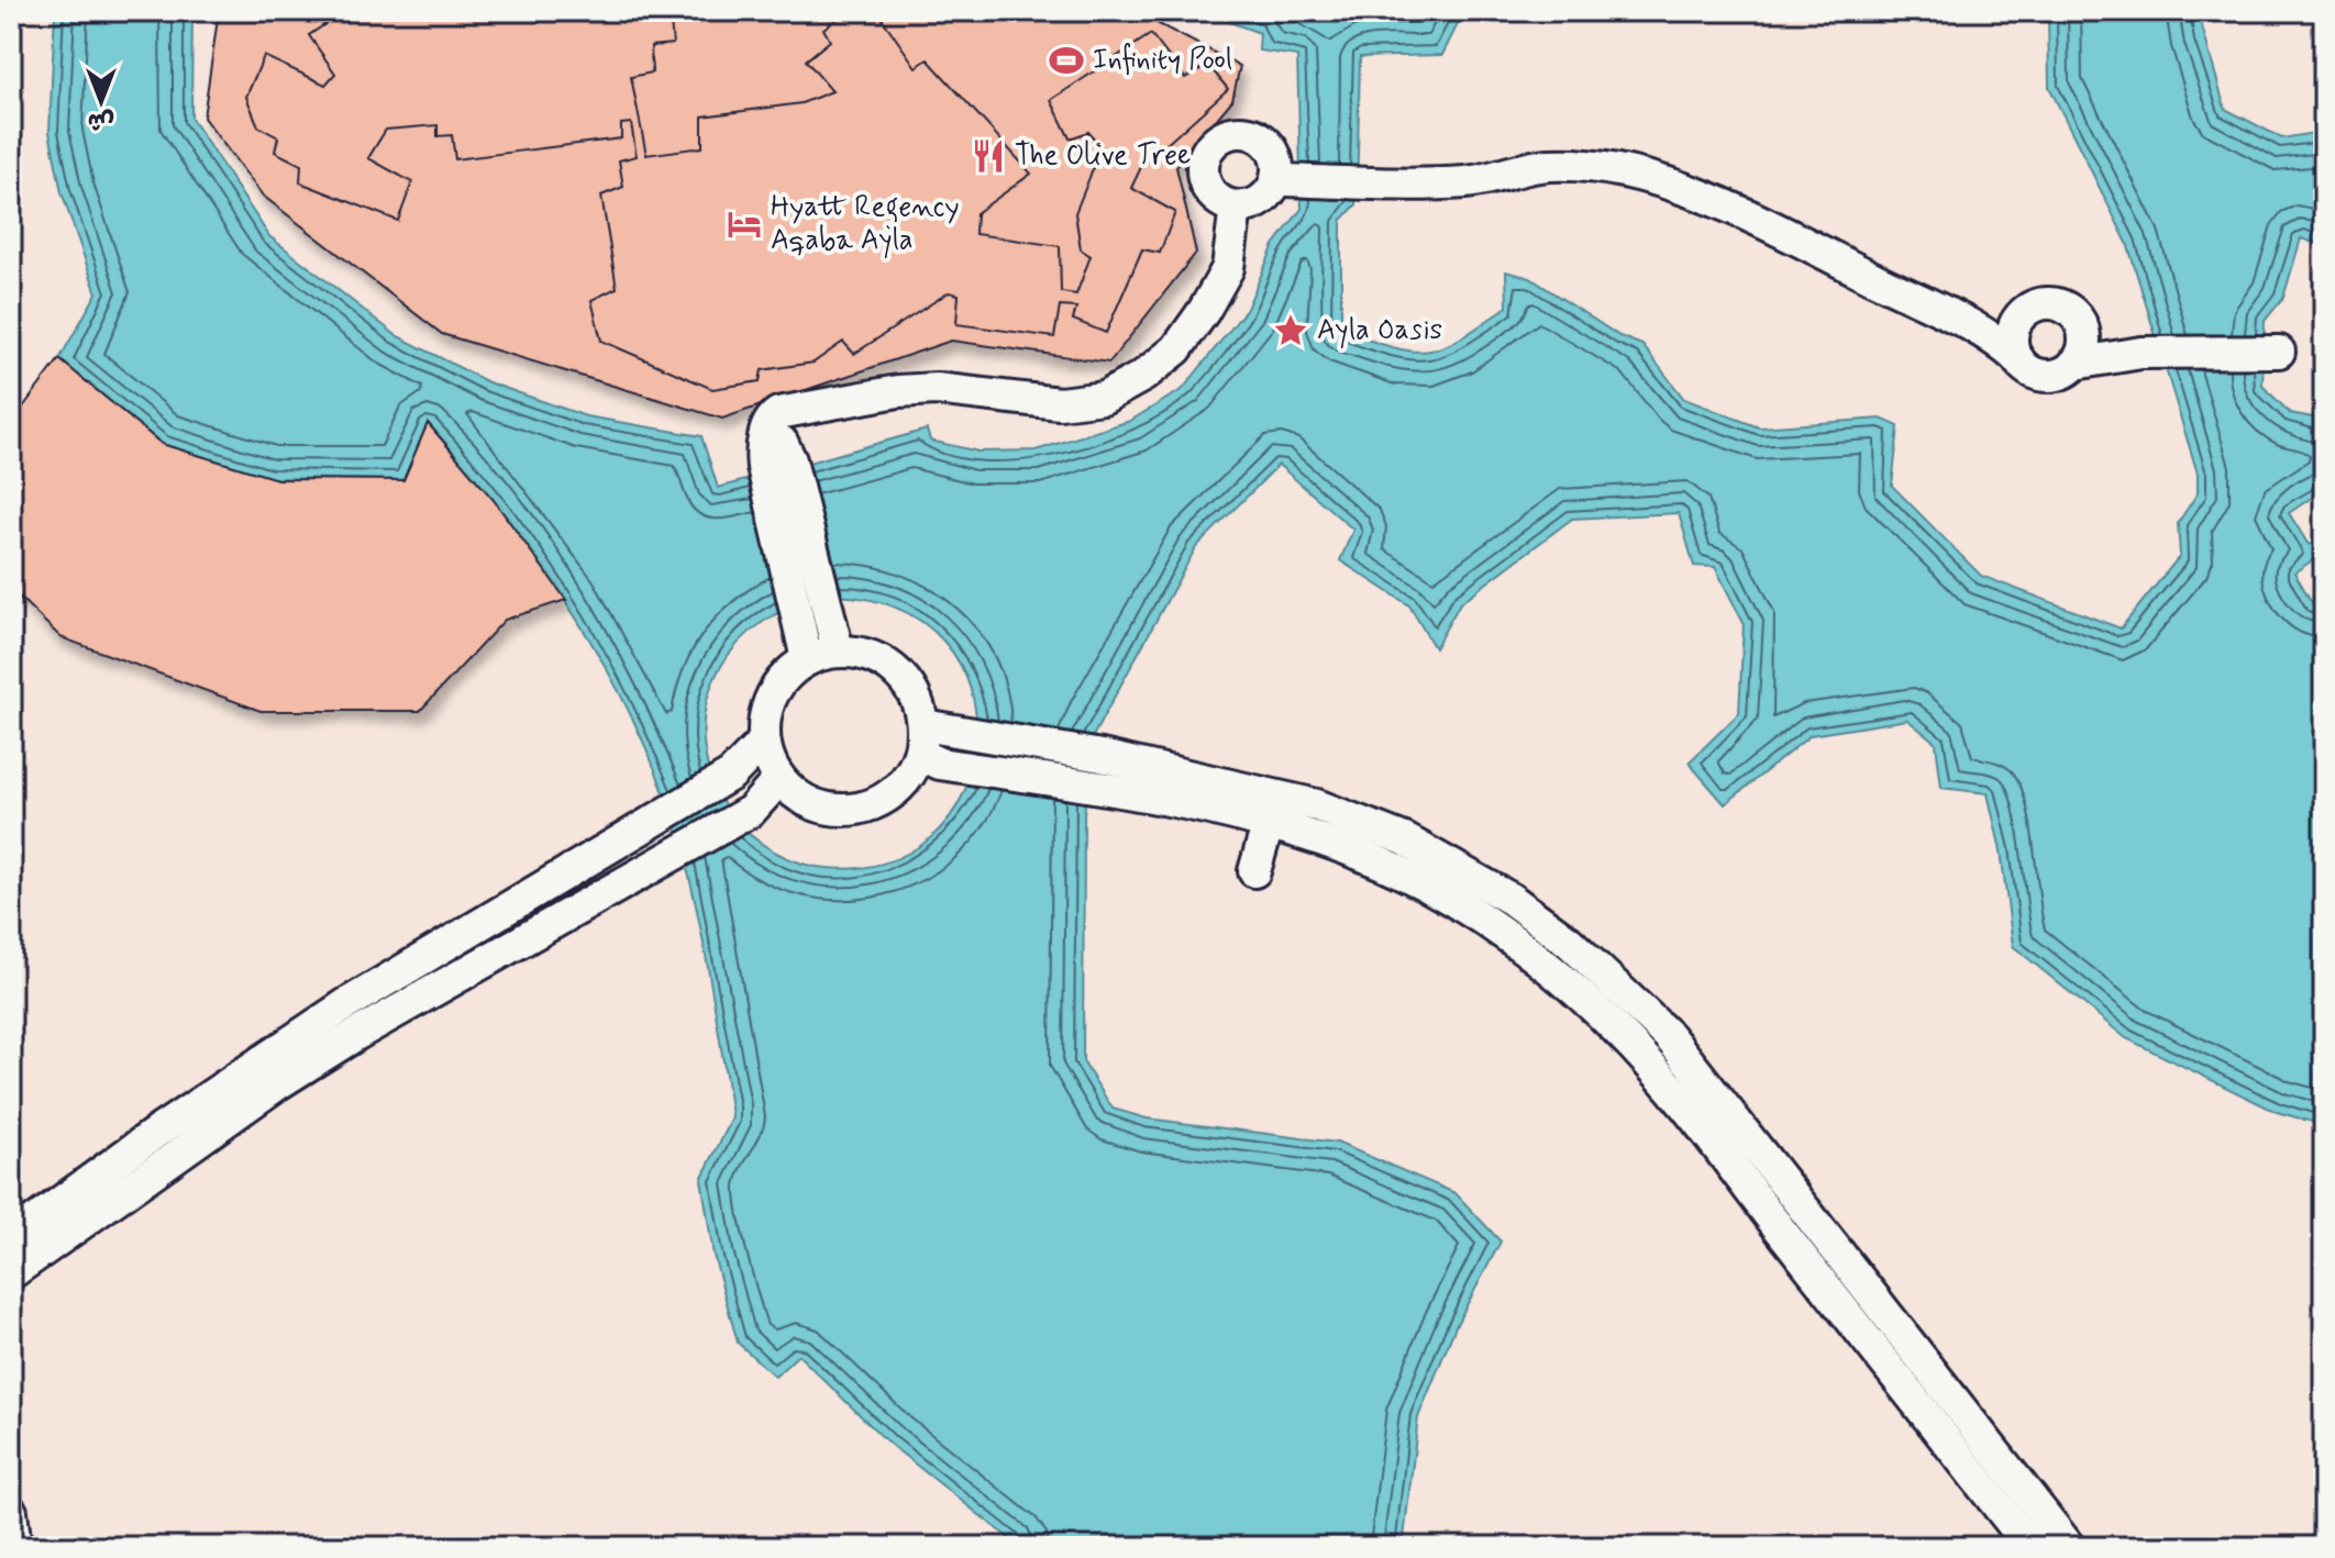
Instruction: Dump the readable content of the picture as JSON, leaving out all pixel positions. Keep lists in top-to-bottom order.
{
  "places": {
    "sports": ["Infinity Pool"],
    "restaurant": ["The Olive Tree"],
    "hotel": ["Hyatt Regency Aqaba Ayla"],
    "place": ["Ayla Oasis"]
  },
  "north": "bottom"
}
